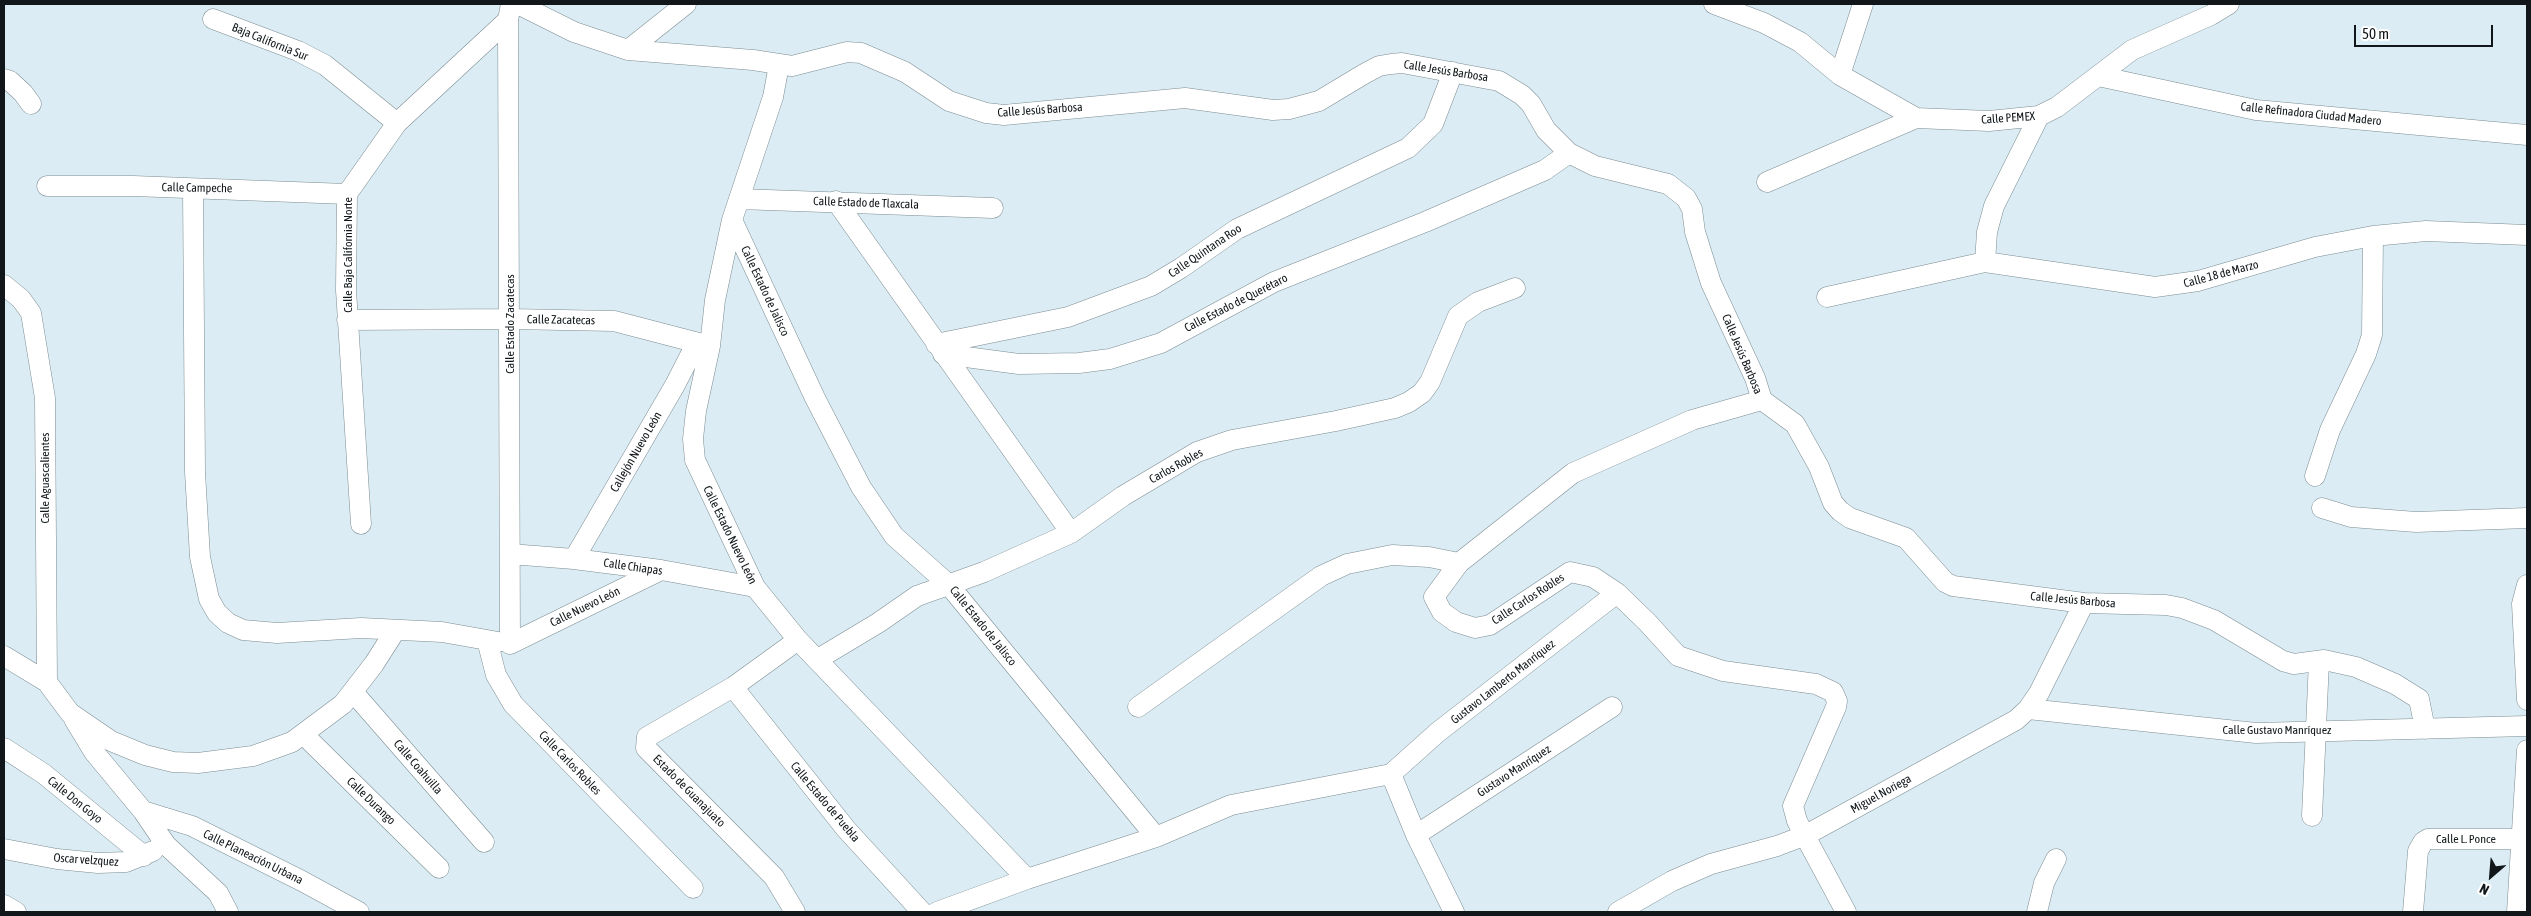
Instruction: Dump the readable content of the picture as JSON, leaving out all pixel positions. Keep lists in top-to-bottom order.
{
  "streets": {
    "street": [
      "Baja California Sur",
      "Calle Jesús Barbosa",
      "Calle Refinadora Ciudad Madero",
      "Calle PEMEX",
      "Calle Campeche",
      "Calle Estado de Tlaxcala",
      "Calle Quintana Roo",
      "Calle Baja California Norte",
      "Calle 18 de Marzo",
      "Calle Estado de Jalisco",
      "Calle Estado de Querétaro",
      "Calle Zacatecas",
      "Calle Estado Zacatecas",
      "Callejón Nuevo León",
      "Carlos Robles",
      "Calle Aguascalientes",
      "Calle Estado Nuevo León",
      "Calle Chiapas",
      "Calle Carlos Robles",
      "Calle Nuevo León",
      "Gustavo Lamberto Manríquez",
      "Calle Gustavo Manríquez",
      "Calle Coahuilla",
      "Gustavo Manríquez",
      "Estado de Guanajuato",
      "Miguel Noriega",
      "Calle Don Goyo",
      "Calle Durango",
      "Calle Estado de Puebla",
      "Calle L. Ponce",
      "Calle Planeación Urbana",
      "Oscar velzquez"
    ]
  },
  "crossings": [
    ["Baja California Sur", "Calle Baja California Norte"],
    ["Calle Jesús Barbosa", "Calle Quintana Roo"],
    ["Calle Jesús Barbosa", "Calle Baja California Norte"],
    ["Calle Jesús Barbosa", "Calle Estado de Querétaro"],
    ["Calle Jesús Barbosa", "Calle Estado Zacatecas"],
    ["Calle Jesús Barbosa", "Calle Estado Nuevo León"],
    ["Calle Jesús Barbosa", "Calle Carlos Robles"],
    ["Calle Jesús Barbosa", "Calle Gustavo Manríquez"],
    ["Calle Jesús Barbosa", "Miguel Noriega"],
    ["Calle Refinadora Ciudad Madero", "Calle PEMEX"],
    ["Calle Campeche", "Calle Baja California Norte"],
    ["Calle Estado de Tlaxcala", "Calle Estado Nuevo León"],
    ["Calle Quintana Roo", "Calle Estado de Querétaro"],
    ["Calle Baja California Norte", "Calle Zacatecas"],
    ["Calle Baja California Norte", "Calle Estado Zacatecas"],
    ["Calle Estado de Jalisco", "Carlos Robles"],
    ["Calle Estado de Jalisco", "Calle Estado Nuevo León"],
    ["Calle Zacatecas", "Calle Estado Zacatecas"],
    ["Calle Zacatecas", "Callejón Nuevo León"],
    ["Calle Zacatecas", "Calle Estado Nuevo León"],
    ["Calle Estado Zacatecas", "Calle Chiapas"],
    ["Calle Estado Zacatecas", "Calle Nuevo León"],
    ["Callejón Nuevo León", "Calle Estado Nuevo León"],
    ["Callejón Nuevo León", "Calle Chiapas"],
    ["Carlos Robles", "Calle Estado Nuevo León"],
    ["Calle Estado Nuevo León", "Calle Chiapas"],
    ["Calle Estado Nuevo León", "Estado de Guanajuato"],
    ["Calle Chiapas", "Calle Nuevo León"],
    ["Calle Carlos Robles", "Gustavo Lamberto Manríquez"],
    ["Calle Carlos Robles", "Miguel Noriega"],
    ["Calle Gustavo Manríquez", "Miguel Noriega"],
    ["Estado de Guanajuato", "Calle Estado de Puebla"],
    ["Calle Don Goyo", "Oscar velzquez"]
  ],
  "scale_bar": "50 m",
  "north": "bottom left"
}
